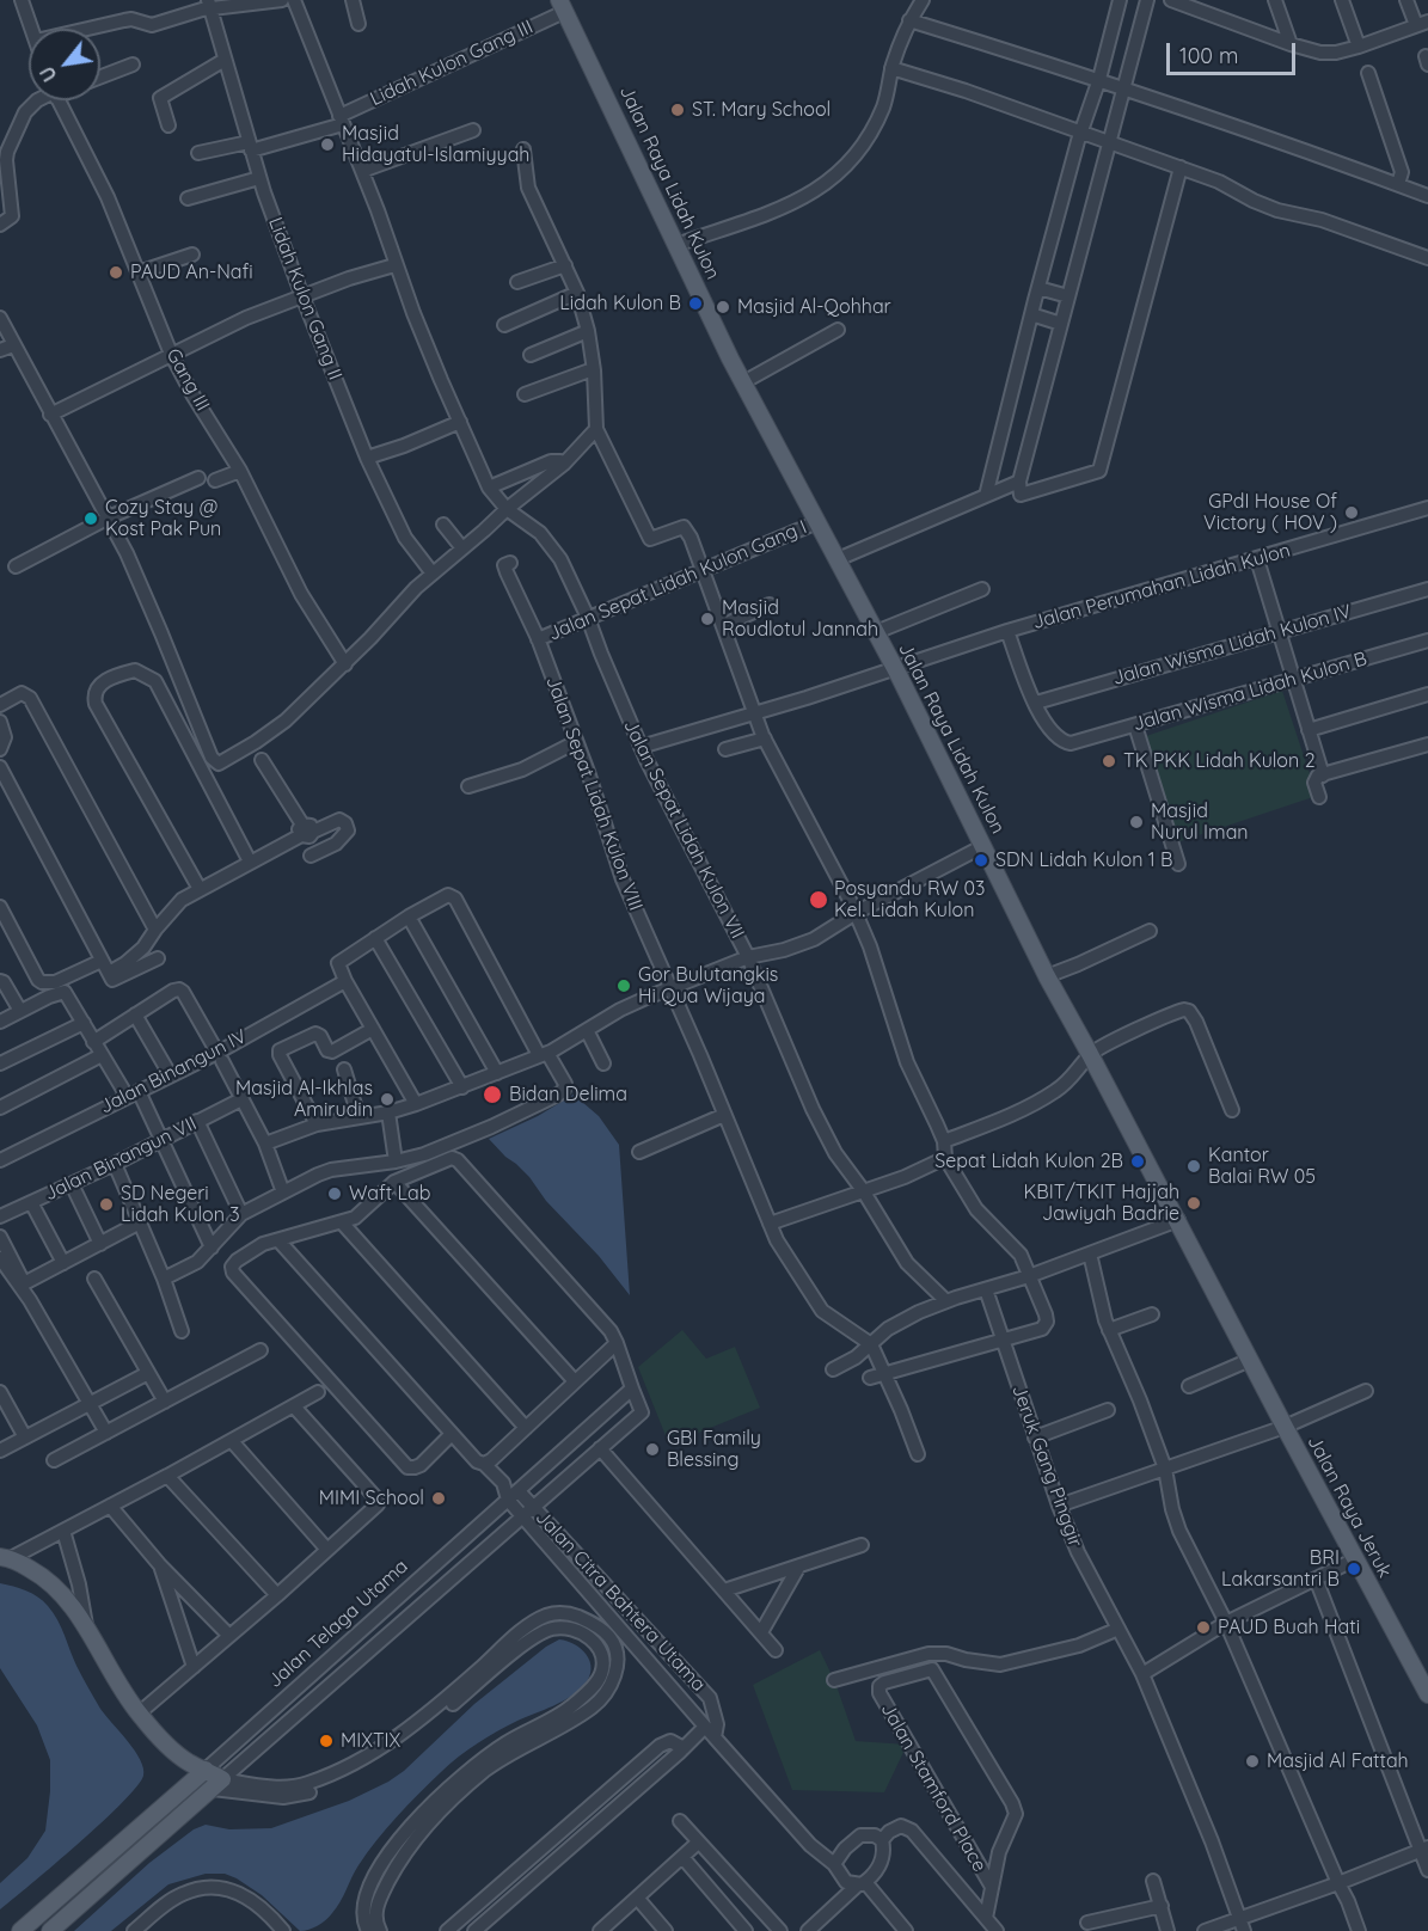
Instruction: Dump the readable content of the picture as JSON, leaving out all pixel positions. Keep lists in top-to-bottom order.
{
  "streets": {
    "main road": ["Jalan Raya Lidah Kulon", "Jalan Raya Jeruk"],
    "street": [
      "Lidah Kulon Gang III",
      "Lidah Kulon Gang II",
      "Gang III",
      "Jalan Sepat Lidah Kulon Gang I",
      "Jalan Perumahan Lidah Kulon",
      "Jalan Wisma Lidah Kulon IV",
      "Jalan Wisma Lidah Kulon B",
      "Jalan Sepat Lidah Kulon VIII",
      "Jalan Sepat Lidah Kulon VII",
      "Jalan Binangun IV",
      "Jalan Binangun VII",
      "Jeruk Gang Pinggir",
      "Jalan Citra Bahtera Utama",
      "Jalan Telaga Utama",
      "Jalan Stamford Place"
    ]
  },
  "crossings": [
    ["Lidah Kulon Gang III", "Jalan Raya Lidah Kulon"],
    ["Lidah Kulon Gang III", "Lidah Kulon Gang II"],
    ["Lidah Kulon Gang III", "Jalan Sepat Lidah Kulon VII"],
    ["Jalan Raya Lidah Kulon", "Jalan Sepat Lidah Kulon Gang I"],
    ["Jalan Raya Lidah Kulon", "Jalan Perumahan Lidah Kulon"],
    ["Jalan Raya Lidah Kulon", "Jalan Raya Jeruk"],
    ["Jalan Sepat Lidah Kulon Gang I", "Jalan Sepat Lidah Kulon VIII"],
    ["Jalan Sepat Lidah Kulon Gang I", "Jalan Sepat Lidah Kulon VII"],
    ["Jalan Perumahan Lidah Kulon", "Jalan Sepat Lidah Kulon VII"],
    ["Jalan Wisma Lidah Kulon IV", "Jalan Wisma Lidah Kulon B"],
    ["Jalan Citra Bahtera Utama", "Jalan Telaga Utama"],
    ["Jalan Citra Bahtera Utama", "Jalan Stamford Place"]
  ],
  "places": [
    "ST. Mary School",
    "Masjid Hidayatul-Islamiyyah",
    "PAUD An-Nafi",
    "Lidah Kulon B",
    "Masjid Al-Qohhar",
    "GPdI House Of Victory ( HOV )",
    "Cozy Stay @ Kost Pak Pun",
    "Masjid Roudlotul Jannah",
    "TK PKK Lidah Kulon 2",
    "Masjid Nurul Iman",
    "SDN Lidah Kulon 1 B",
    "Posyandu RW 03 Kel. Lidah Kulon",
    "Gor Bulutangkis Hi Qua Wijaya",
    "Bidan Delima",
    "Masjid Al-Ikhlas Amirudin",
    "Sepat Lidah Kulon 2B",
    "Kantor Balai RW 05",
    "Waft Lab",
    "KBIT/TKIT Hajjah Jawiyah Badrie",
    "SD Negeri Lidah Kulon 3",
    "GBI Family Blessing",
    "MIMI School",
    "BRI Lakarsantri B",
    "PAUD Buah Hati",
    "MIXTIX",
    "Masjid Al Fattah"
  ],
  "scale_bar": "100 m",
  "north": "bottom left"
}
